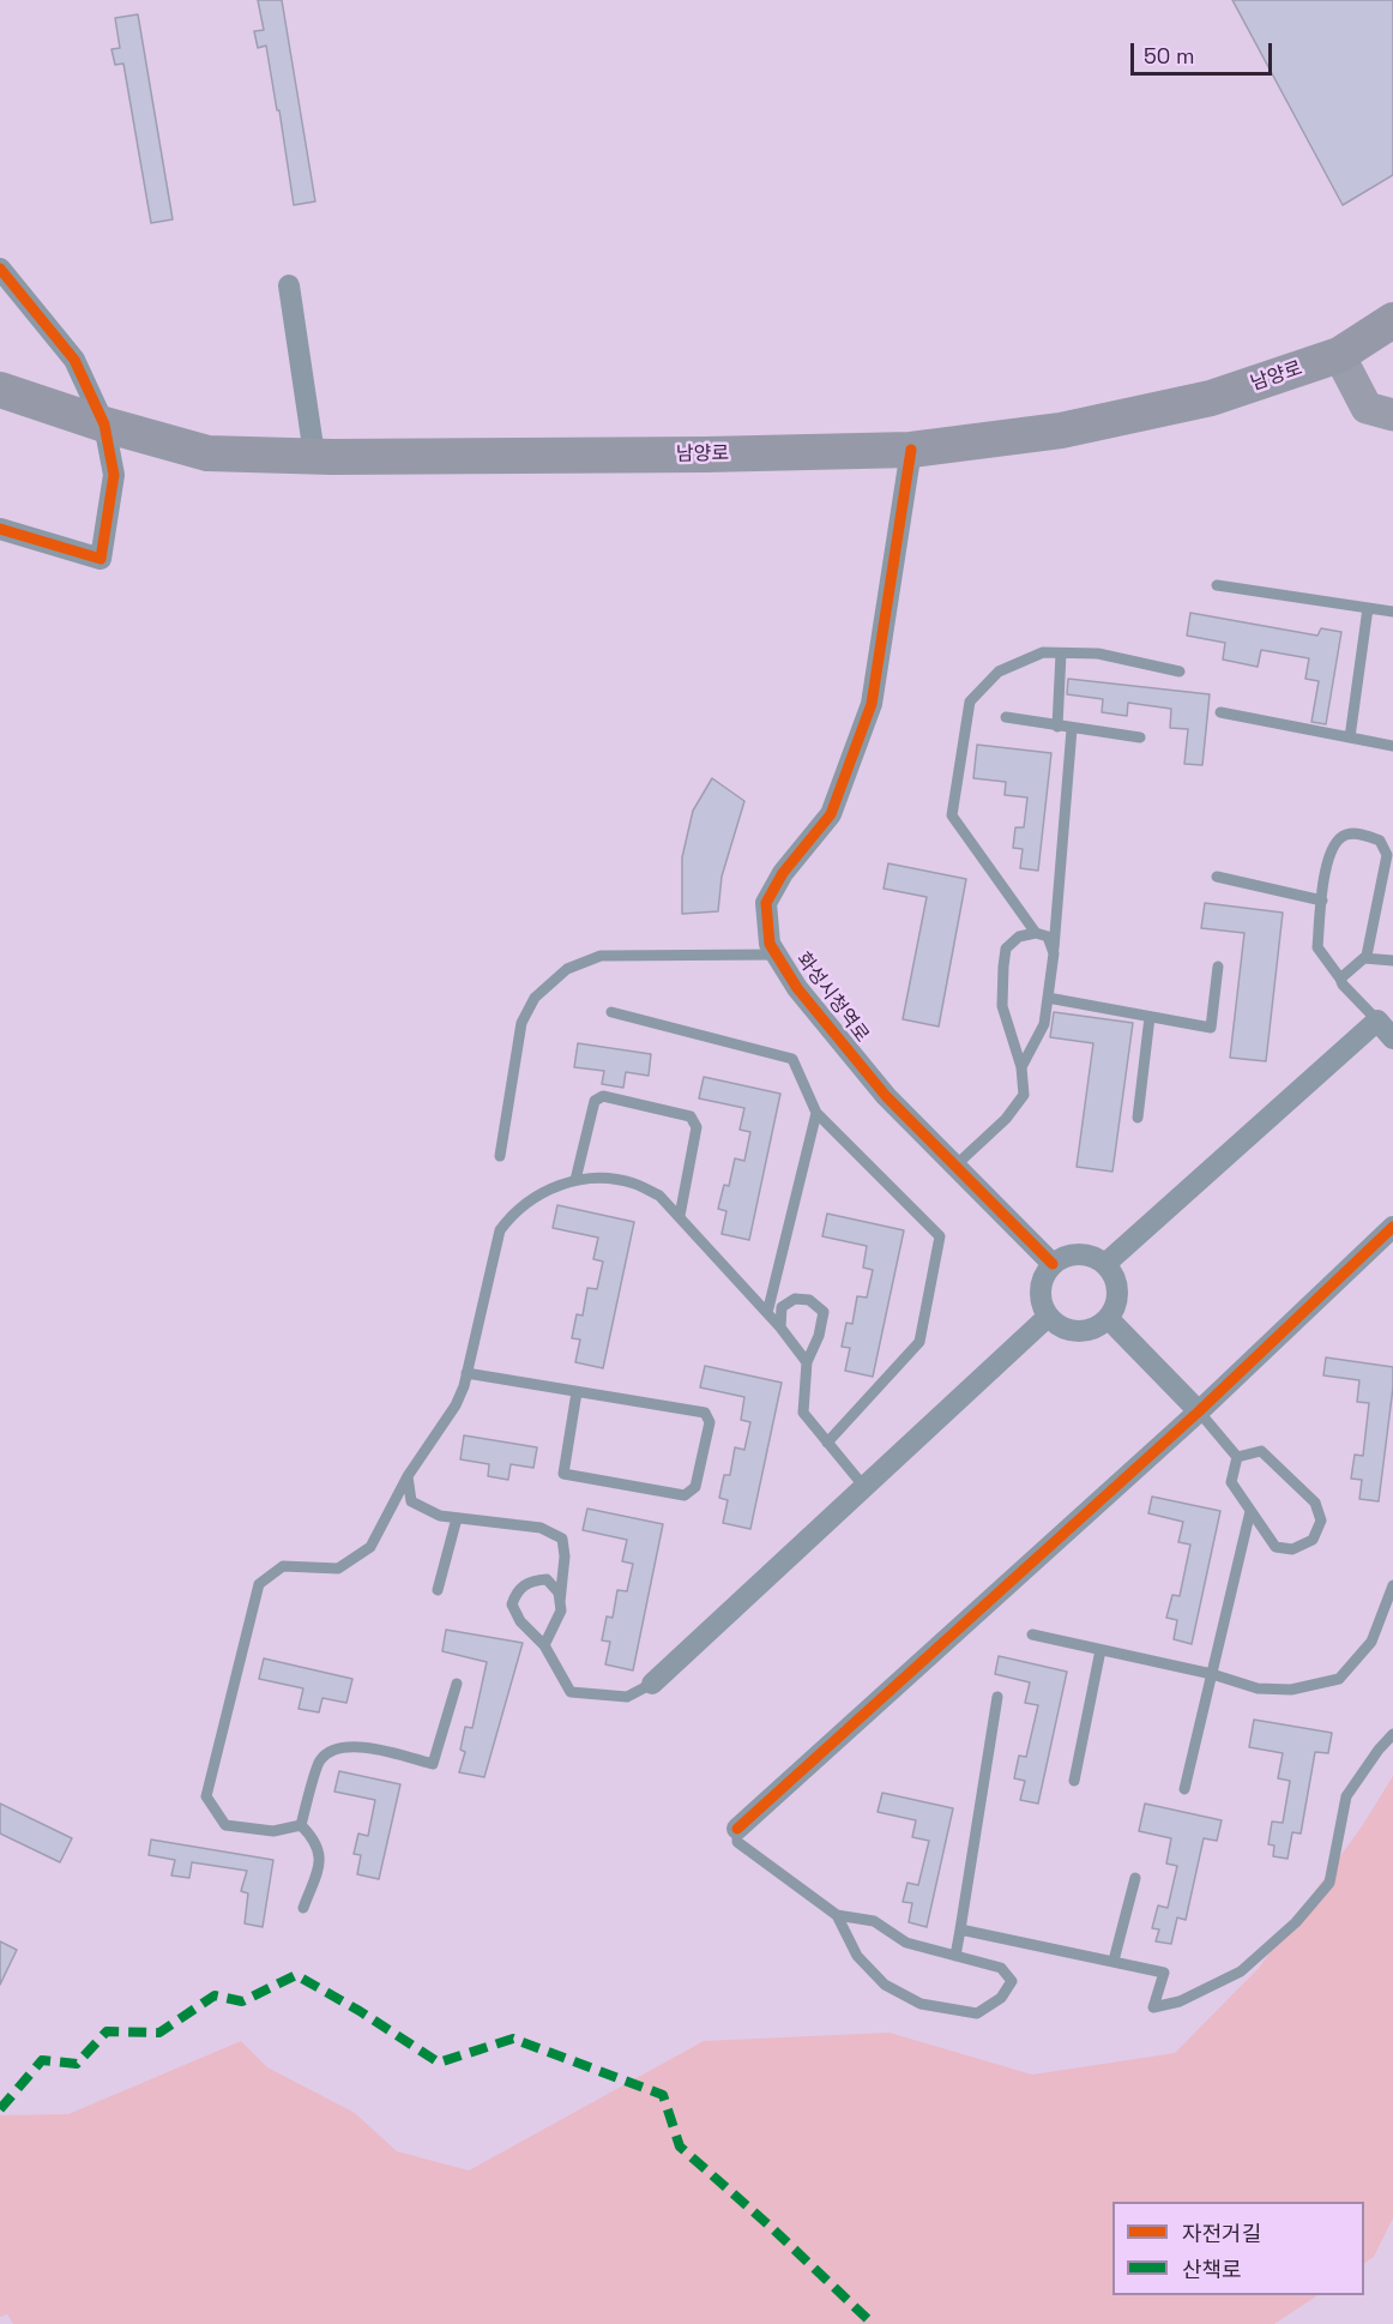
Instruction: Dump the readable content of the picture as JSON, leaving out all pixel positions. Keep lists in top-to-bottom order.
{
  "streets": {
    "main road": ["남양로"],
    "street": ["화성시청역로"]
  },
  "crossings": [
    ["남양로", "화성시청역로"]
  ],
  "legend": ["자전거길", "산책로"],
  "scale_bar": "50 m"
}
